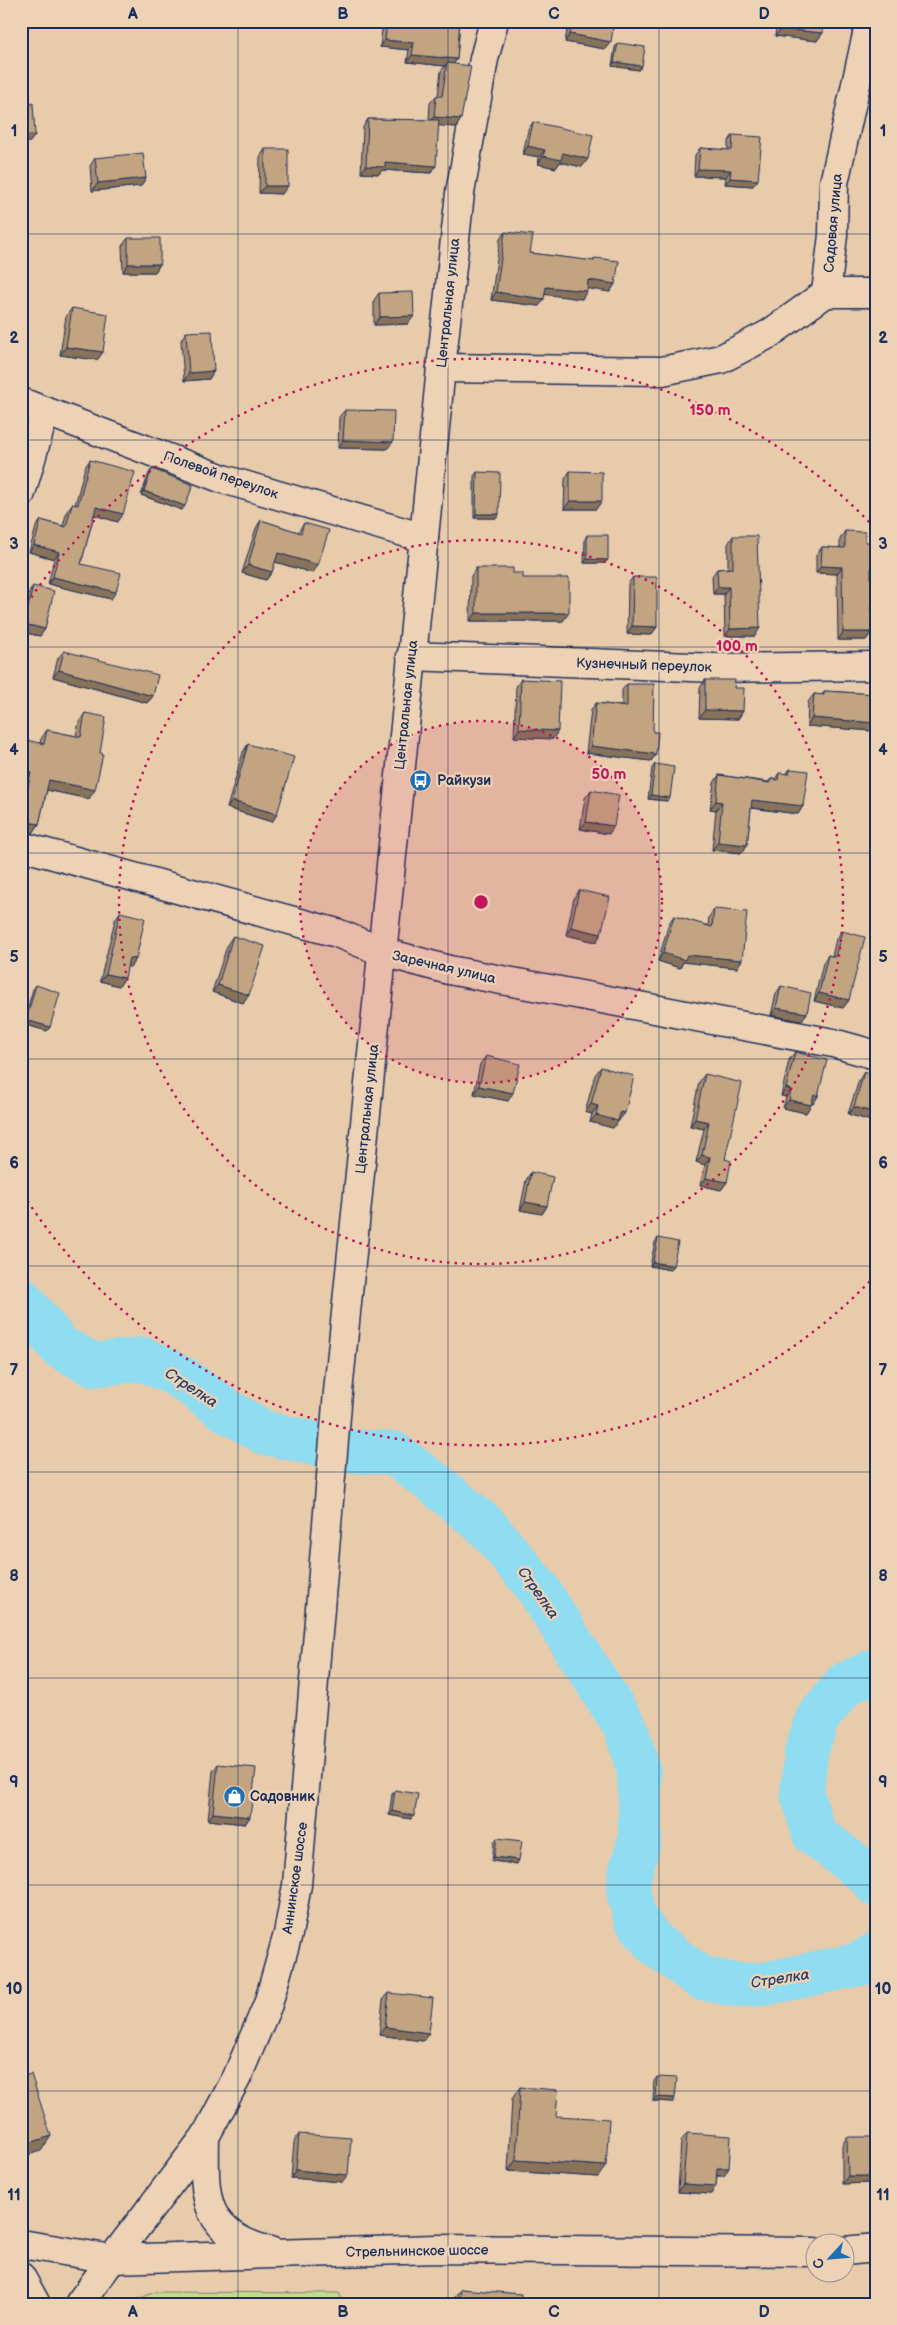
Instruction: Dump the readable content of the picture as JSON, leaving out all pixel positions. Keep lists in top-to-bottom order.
{
  "streets": {
    "main road": [
      "Садовая улица",
      "Центральная улица",
      "Полевой переулок",
      "Кузнечный переулок",
      "Заречная улица",
      "Аннинское шоссе",
      "Стрельнинское шоссе"
    ]
  },
  "crossings": [
    ["Садовая улица", "Центральная улица"],
    ["Центральная улица", "Полевой переулок"],
    ["Центральная улица", "Кузнечный переулок"],
    ["Центральная улица", "Заречная улица"],
    ["Центральная улица", "Аннинское шоссе"],
    ["Аннинское шоссе", "Стрельнинское шоссе"]
  ],
  "water": ["Стрелка"],
  "places": {
    "bus stop": ["Райкузи"],
    "shop": ["Садовник"]
  },
  "north": "bottom left",
  "grid": {
    "columns": [
      "A",
      "B",
      "C",
      "D"
    ],
    "rows": [
      "1",
      "2",
      "3",
      "4",
      "5",
      "6",
      "7",
      "8",
      "9",
      "10",
      "11"
    ]
  },
  "rings": ["150 m", "100 m", "50 m"]
}
